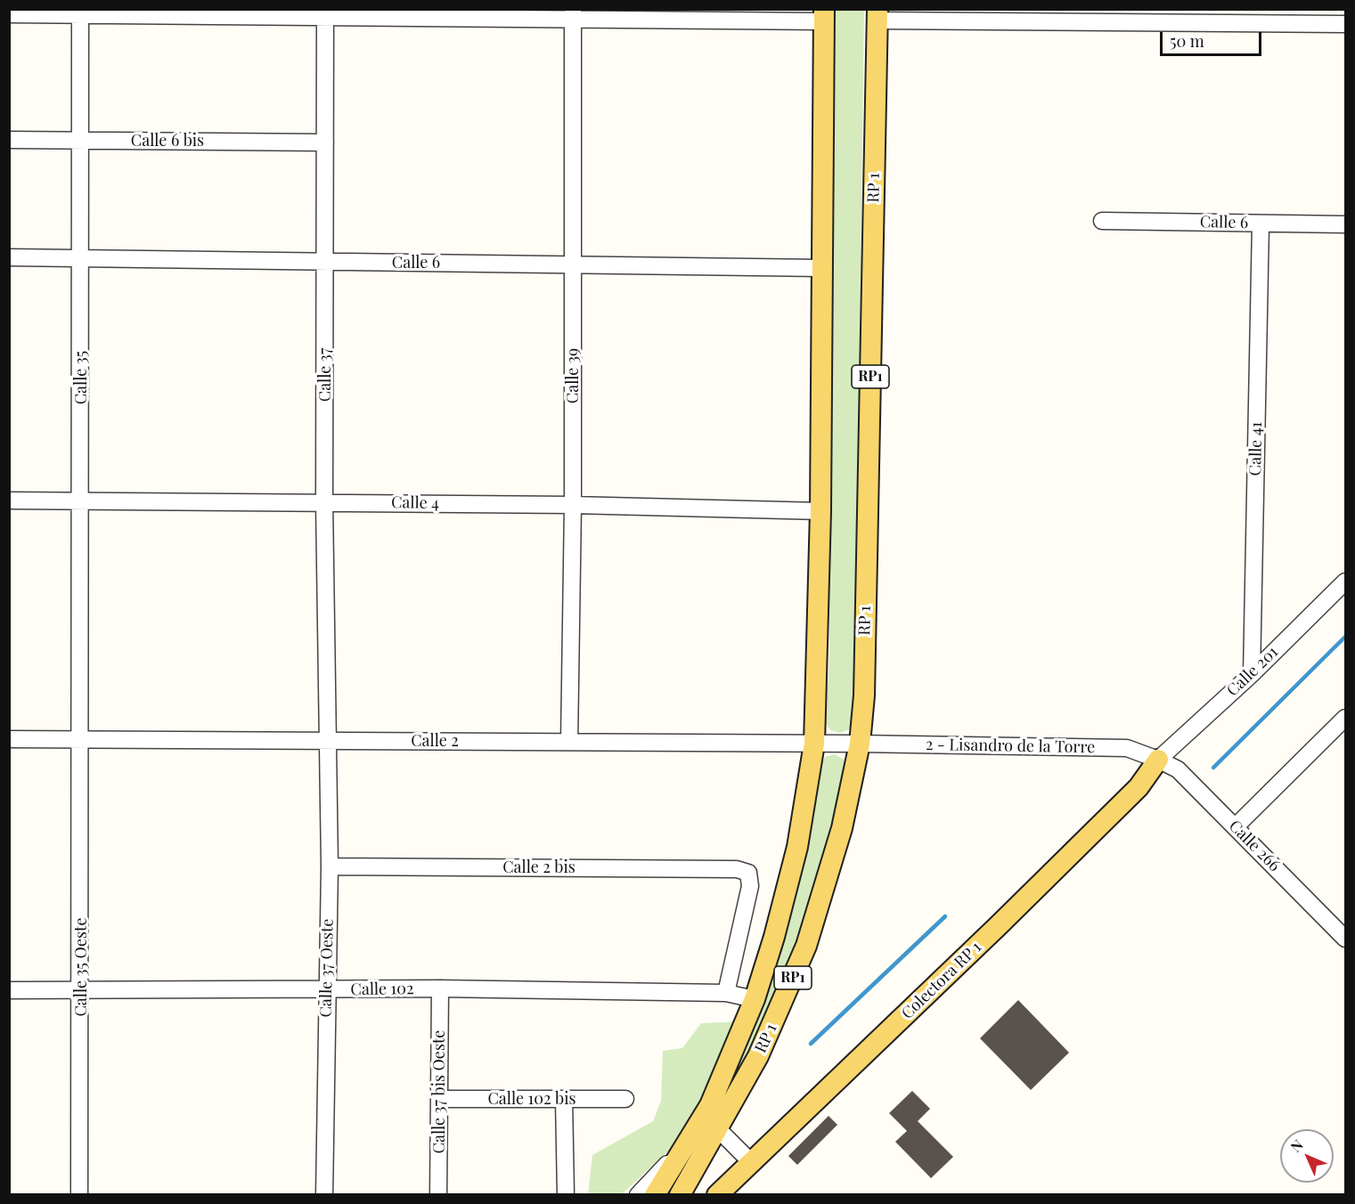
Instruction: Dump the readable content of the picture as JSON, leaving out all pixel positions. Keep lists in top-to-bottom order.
{
  "streets": {
    "main road": ["RP 1", "RP1", "Colectora RP 1"],
    "street": [
      "Calle 6 bis",
      "Calle 6",
      "Calle 37",
      "Calle 39",
      "Calle 35",
      "Calle 41",
      "Calle 4",
      "Calle 201",
      "Calle 2",
      "2 - Lisandro de la Torre",
      "Calle 266",
      "Calle 2 bis",
      "Calle 35 Oeste",
      "Calle 37 Oeste",
      "Calle 102",
      "Calle 37 bis Oeste",
      "Calle 102 bis"
    ]
  },
  "crossings": [
    ["Calle 6 bis", "Calle 37"],
    ["Calle 6 bis", "Calle 35"],
    ["RP 1", "Calle 6"],
    ["RP 1", "Calle 4"],
    ["RP 1", "Calle 2"],
    ["RP 1", "2 - Lisandro de la Torre"],
    ["RP 1", "Calle 102"],
    ["Calle 6", "Calle 37"],
    ["Calle 6", "Calle 39"],
    ["Calle 6", "Calle 35"],
    ["Calle 6", "Calle 41"],
    ["Calle 37", "Calle 4"],
    ["Calle 37", "Calle 2"],
    ["Calle 37", "Calle 37 Oeste"],
    ["Calle 39", "Calle 4"],
    ["Calle 39", "Calle 2"],
    ["Calle 35", "Calle 4"],
    ["Calle 35", "Calle 2"],
    ["Calle 35", "Calle 35 Oeste"],
    ["Calle 41", "Calle 201"],
    ["Calle 201", "2 - Lisandro de la Torre"],
    ["Calle 201", "Calle 266"],
    ["Calle 201", "Colectora RP 1"],
    ["Calle 2", "2 - Lisandro de la Torre"],
    ["Calle 2", "Calle 35 Oeste"],
    ["Calle 2", "Calle 37 Oeste"],
    ["2 - Lisandro de la Torre", "Calle 266"],
    ["2 - Lisandro de la Torre", "Colectora RP 1"],
    ["Calle 266", "Colectora RP 1"],
    ["Calle 2 bis", "Calle 37 Oeste"],
    ["Calle 2 bis", "Calle 102"],
    ["Calle 35 Oeste", "Calle 102"],
    ["Calle 37 Oeste", "Calle 102"],
    ["Calle 102", "Calle 37 bis Oeste"],
    ["Calle 37 bis Oeste", "Calle 102 bis"]
  ],
  "scale_bar": "50 m",
  "north": "top left"
}
